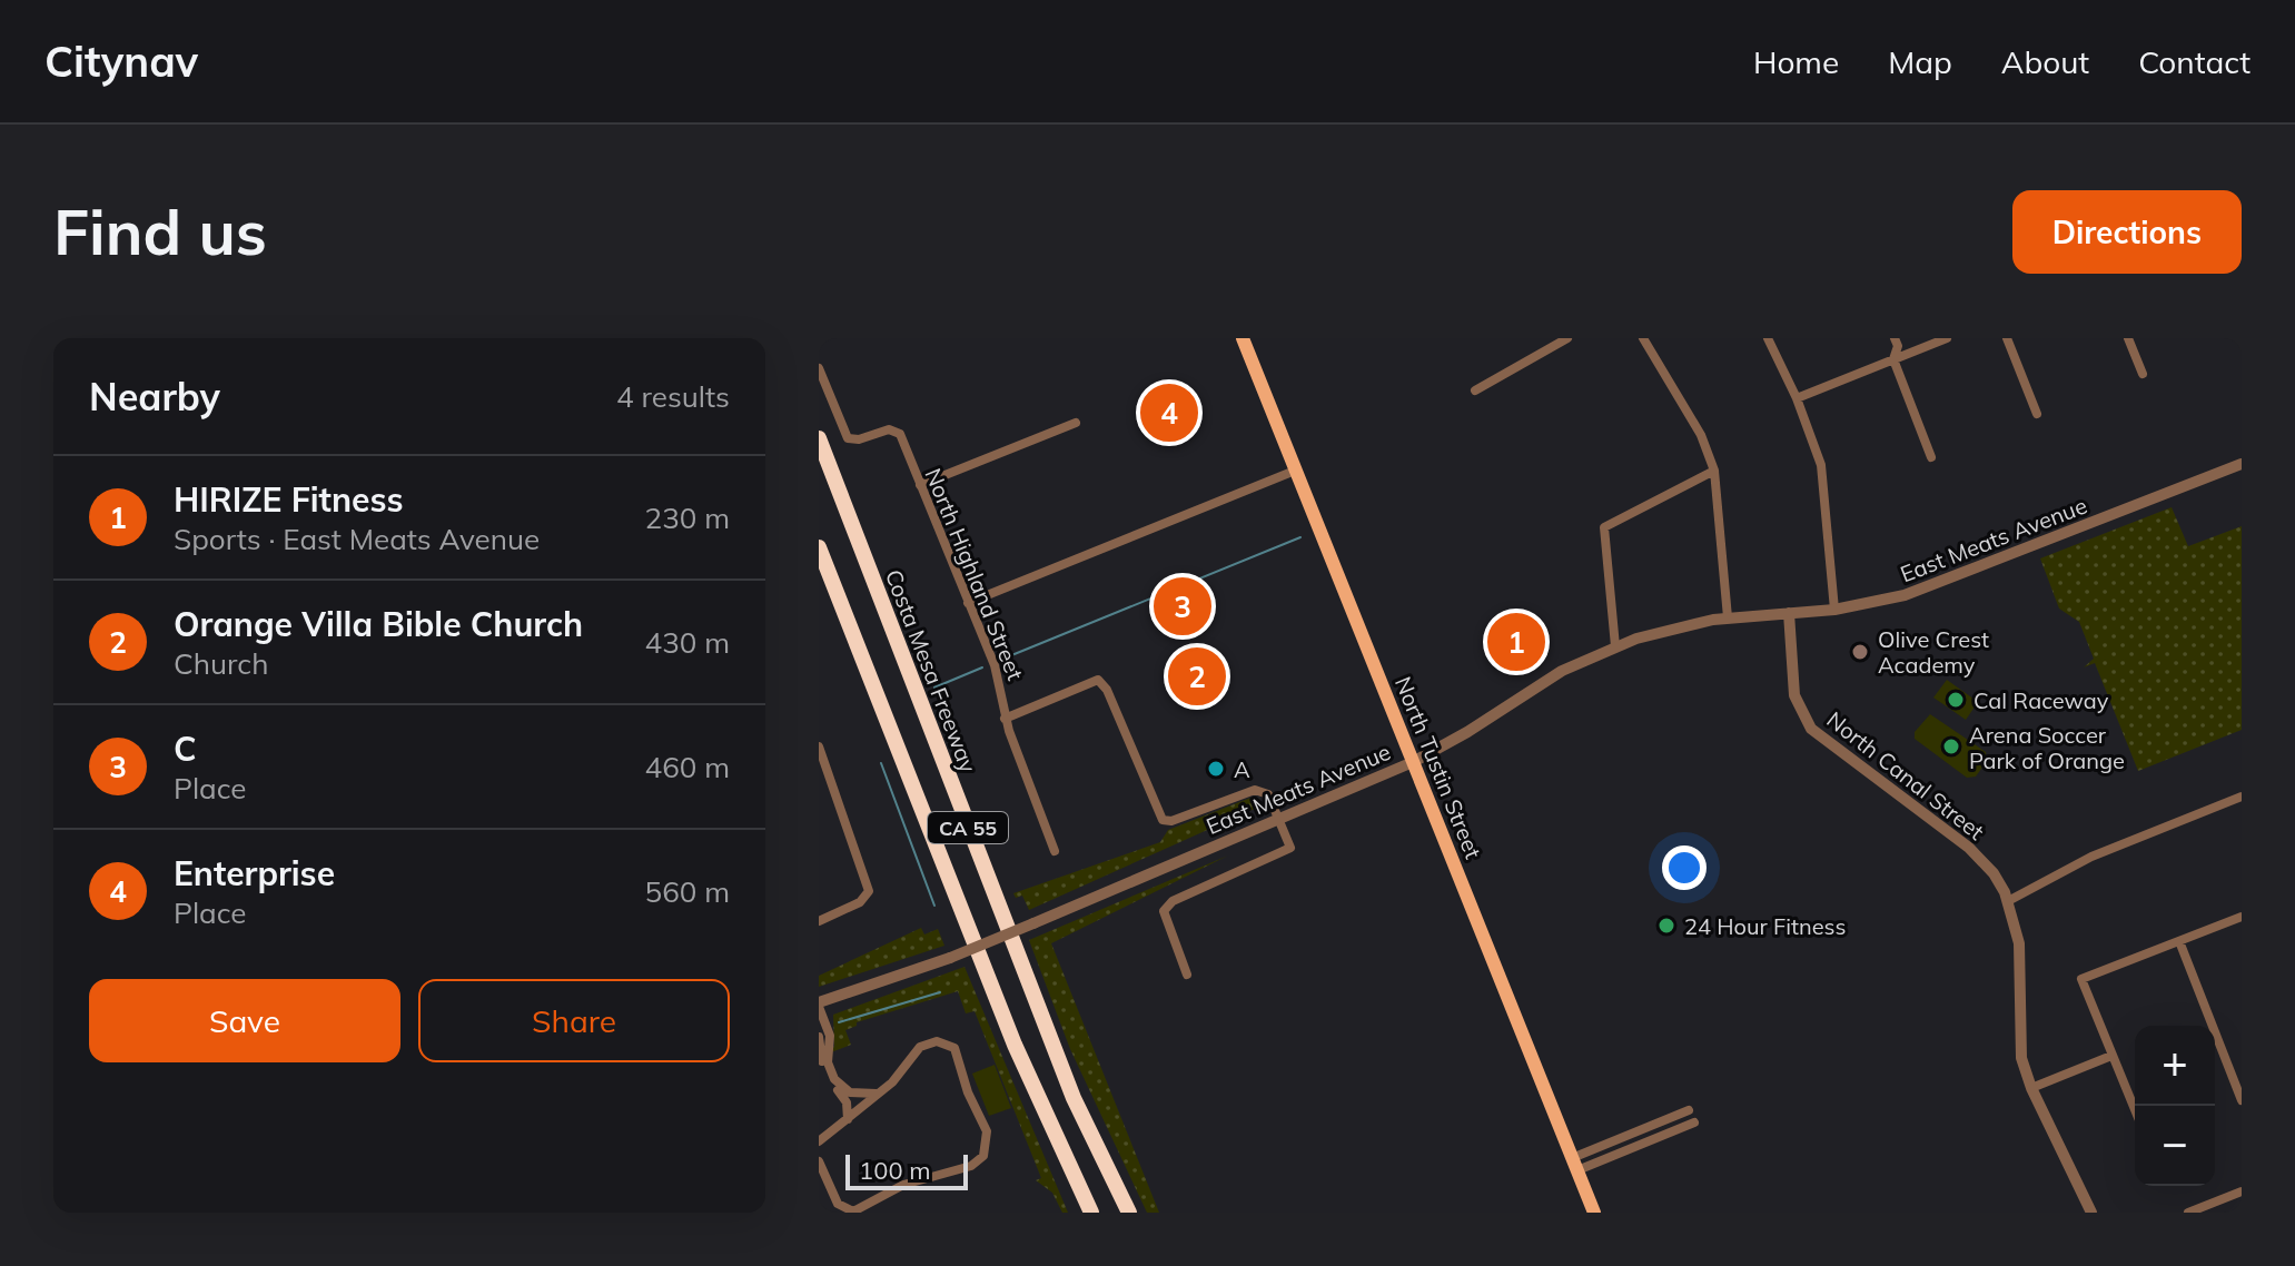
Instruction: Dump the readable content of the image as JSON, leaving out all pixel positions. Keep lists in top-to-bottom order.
{
  "streets": {
    "highway": ["Costa Mesa Freeway", "CA 55"],
    "main road": ["North Tustin Street"],
    "street": ["East Meats Avenue", "North Highland Street", "North Canal Street"]
  },
  "crossings": [
    ["East Meats Avenue", "North Tustin Street"],
    ["East Meats Avenue", "North Canal Street"]
  ],
  "places": [
    "Olive Crest Academy",
    "Cal Raceway",
    "Arena Soccer Park of Orange",
    "A",
    "24 Hour Fitness"
  ],
  "scale_bar": "100 m",
  "page": {
    "header": "Citynav",
    "nav": [
      "Home",
      "Map",
      "About",
      "Contact"
    ],
    "buttons": [
      "Directions",
      ["Save", "Share"]
    ],
    "title": "Find us",
    "heading": ["Nearby", "4 results"],
    "pins": [
      "4",
      "3",
      "1",
      "2"
    ],
    "list": [
      {
        "mark": "1",
        "name": "HIRIZE Fitness",
        "note": "Sports · East Meats Avenue",
        "value": "230 m"
      },
      {
        "mark": "2",
        "name": "Orange Villa Bible Church",
        "note": "Church",
        "value": "430 m"
      },
      {
        "mark": "3",
        "name": "C",
        "note": "Place",
        "value": "460 m"
      },
      {
        "mark": "4",
        "name": "Enterprise",
        "note": "Place",
        "value": "560 m"
      }
    ],
    "map_buttons": ["+", "−"],
    "scale": "100 m"
  }
}
